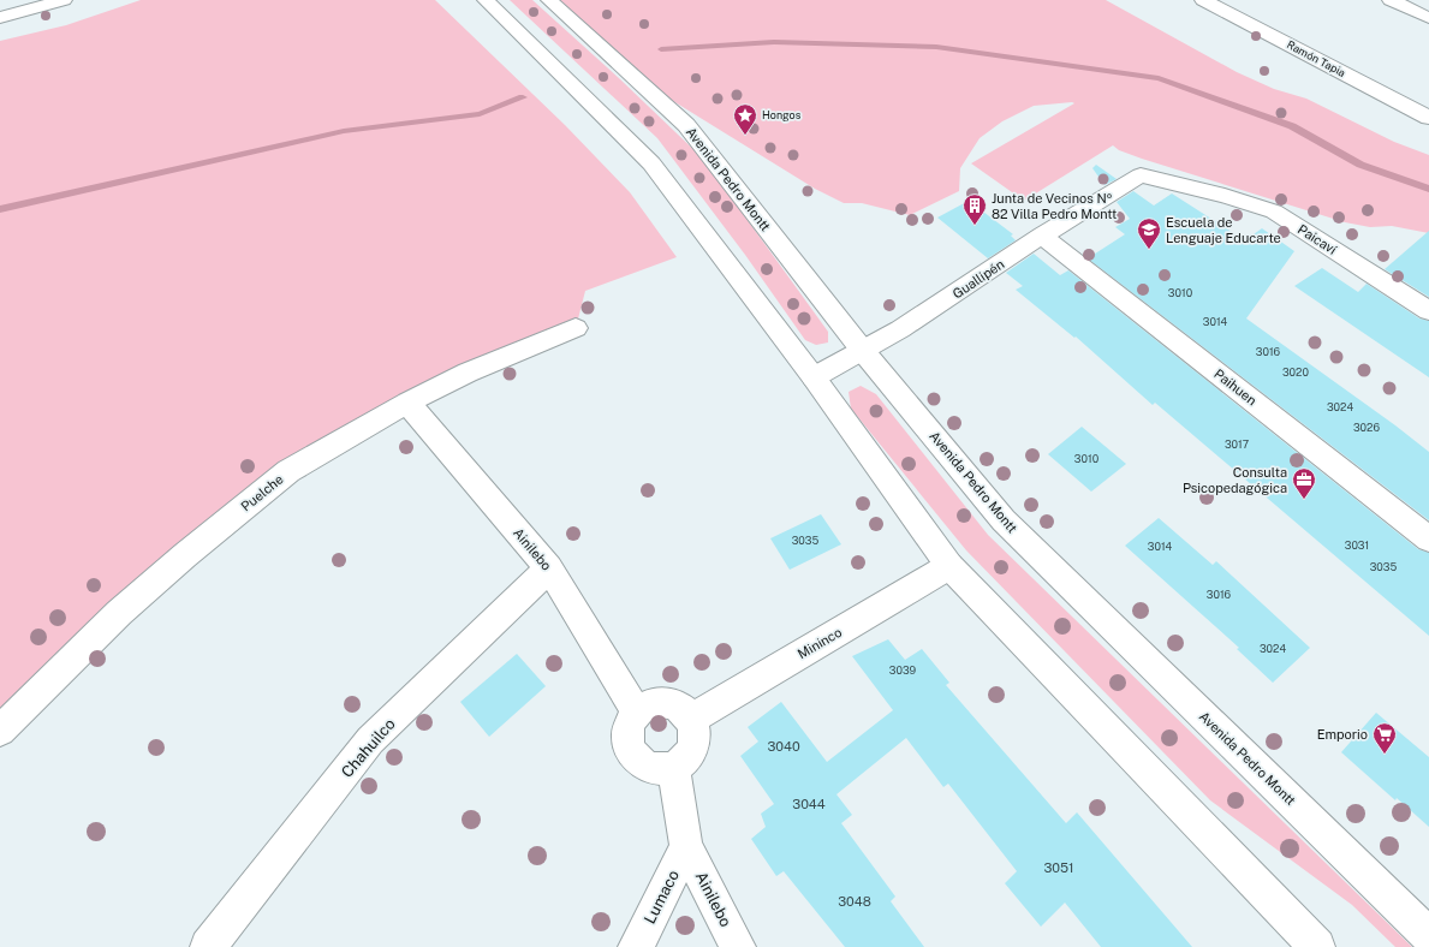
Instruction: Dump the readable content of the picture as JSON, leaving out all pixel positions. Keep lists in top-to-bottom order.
{
  "streets": {
    "street": [
      "Ramón Tapia",
      "Avenida Pedro Montt",
      "Paicaví",
      "Guallipén",
      "Paihuen",
      "Puelche",
      "Ainilebo",
      "Mininco",
      "Chahuilco",
      "Lumaco"
    ]
  },
  "crossings": [
    ["Avenida Pedro Montt", "Guallipén"],
    ["Paicaví", "Guallipén"],
    ["Guallipén", "Paihuen"],
    ["Puelche", "Ainilebo"],
    ["Ainilebo", "Mininco"],
    ["Ainilebo", "Chahuilco"],
    ["Ainilebo", "Lumaco"]
  ],
  "places": {
    "place": ["Hongos"],
    "building": ["Junta de Vecinos Nº 82 Villa Pedro Montt"],
    "school or university": ["Escuela de Lenguaje Educarte"],
    "office": ["Consulta Psicopedagógica"],
    "supermarket": ["Emporio"]
  },
  "house_numbers": [
    "3010",
    "3014",
    "3016",
    "3020",
    "3024",
    "3026",
    "3017",
    "3010",
    "3035",
    "3031",
    "3014",
    "3035",
    "3016",
    "3024",
    "3039",
    "3040",
    "3044",
    "3051",
    "3048"
  ]
}
